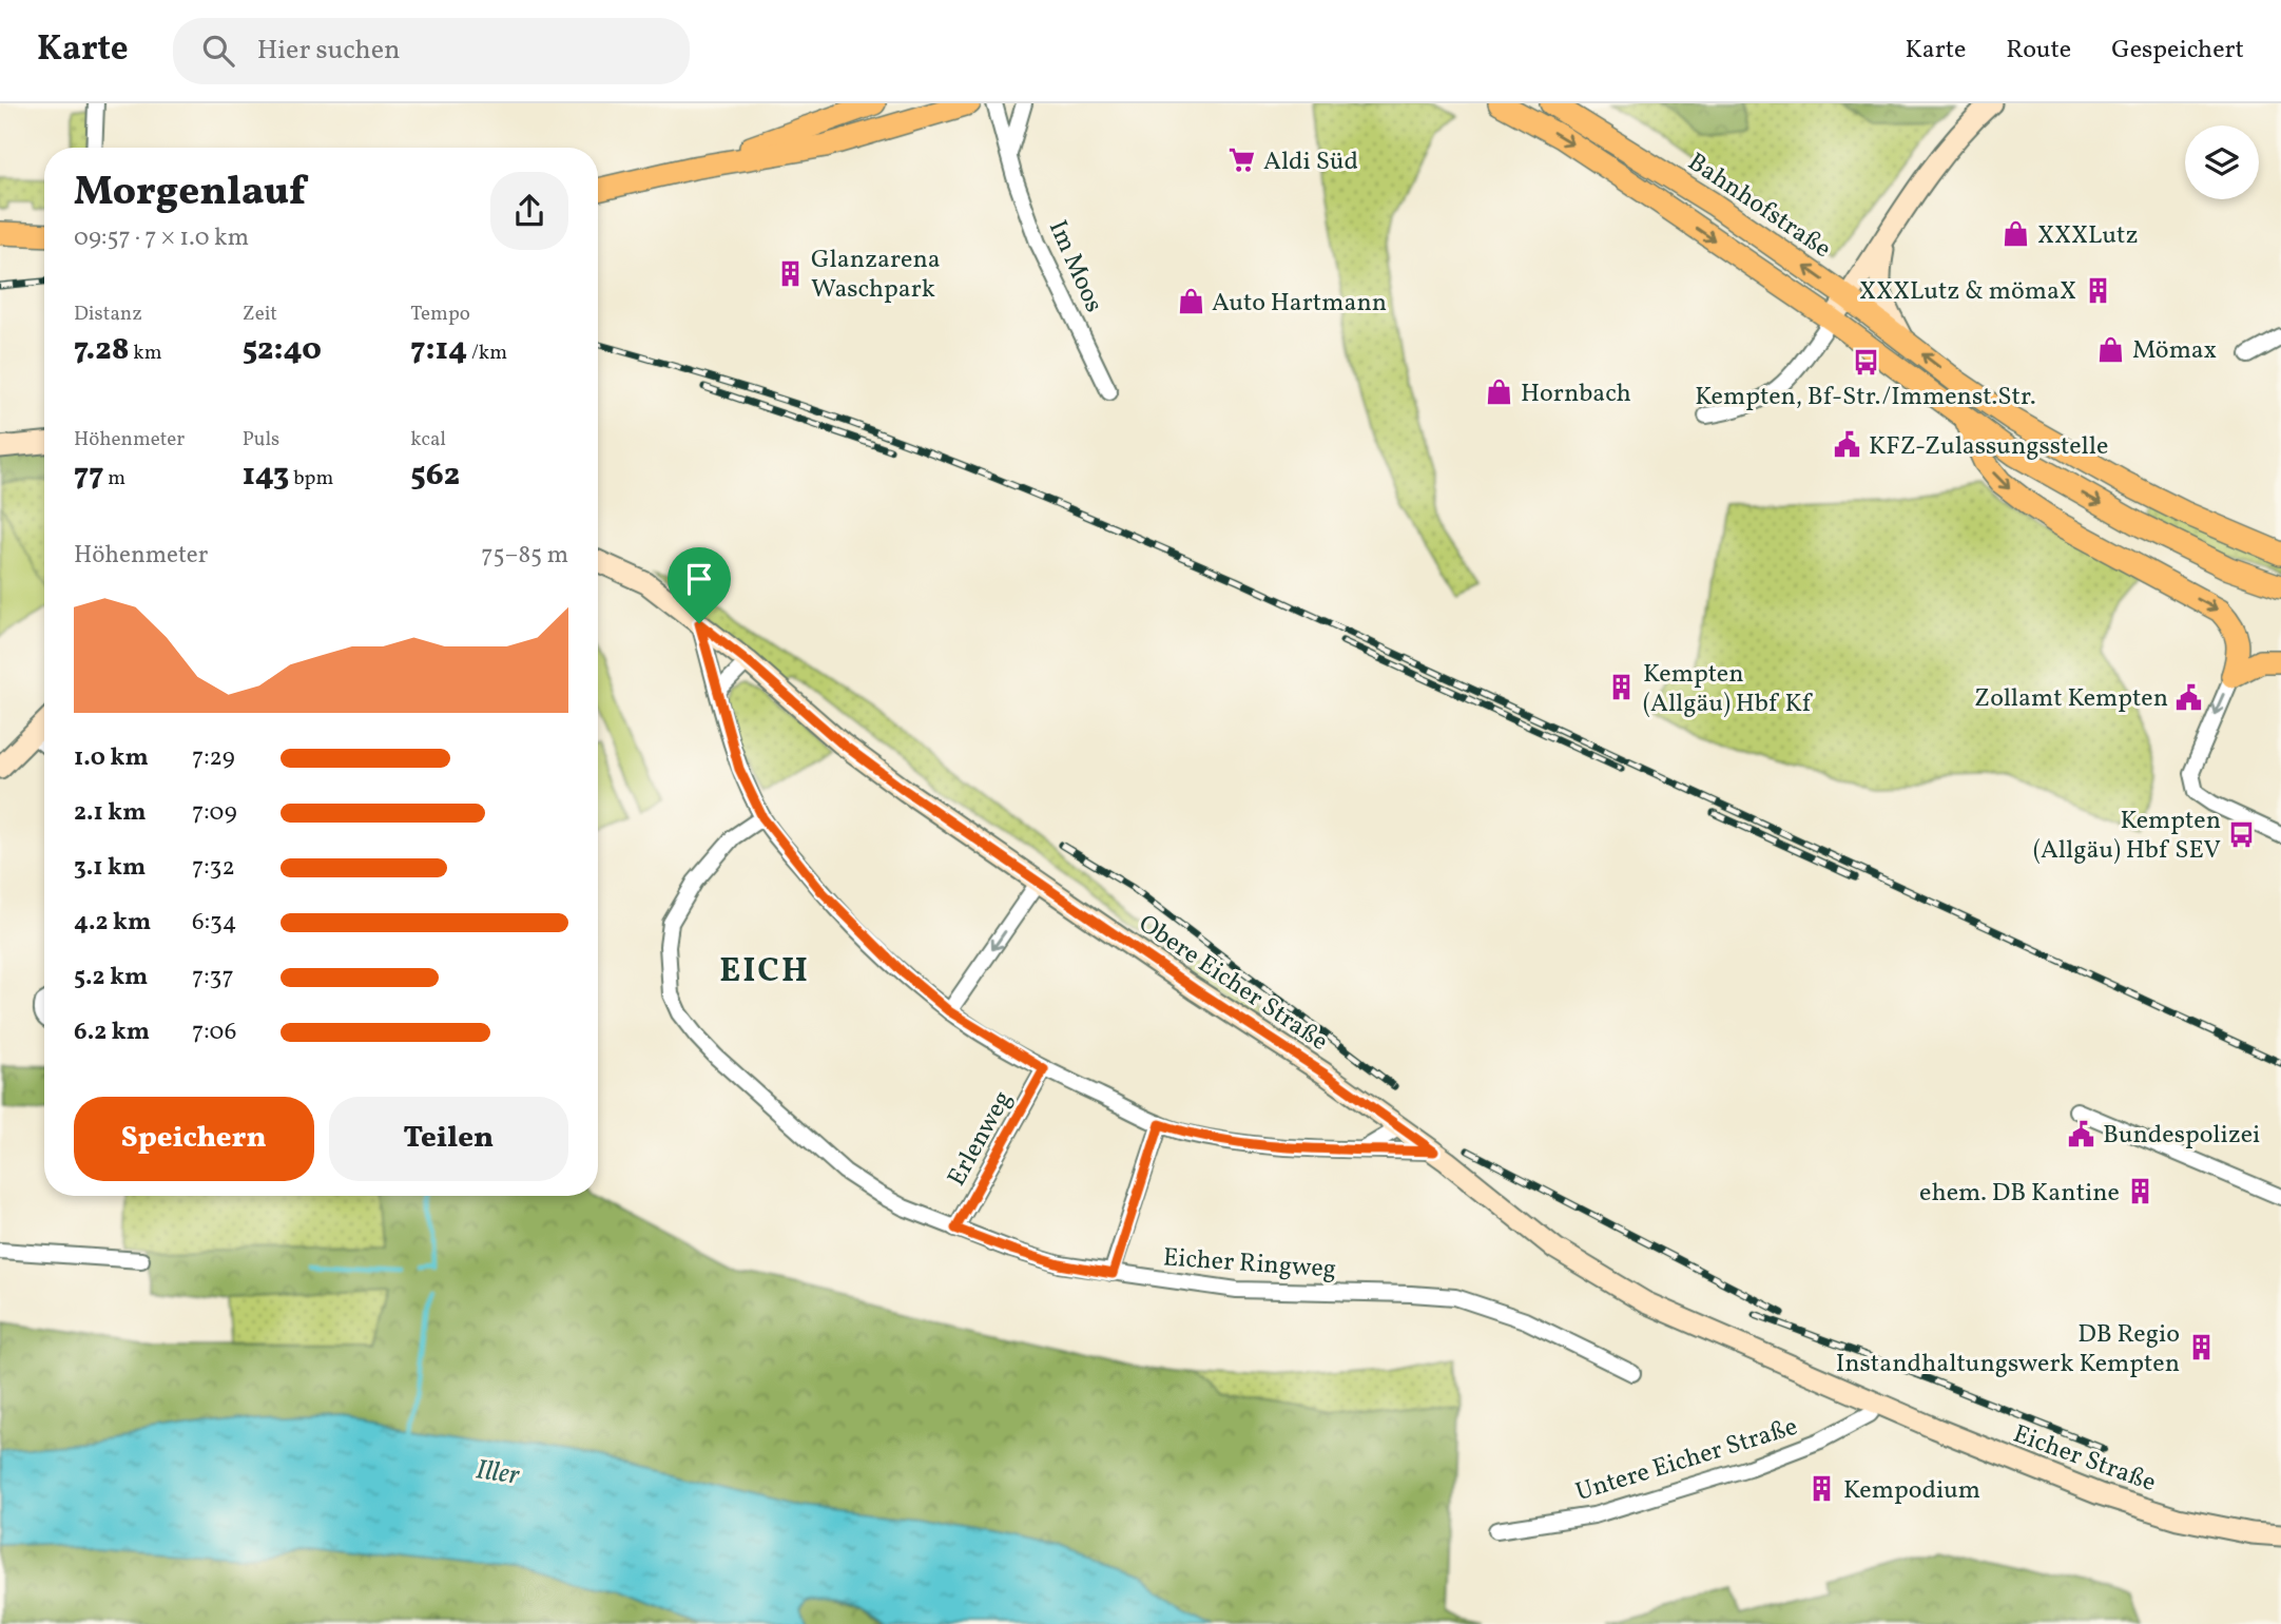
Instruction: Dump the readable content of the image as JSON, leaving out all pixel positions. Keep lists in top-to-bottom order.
{
  "streets": {
    "main road": ["Bahnhofstraße"],
    "street": [
      "Im Moos",
      "Obere Eicher Straße",
      "Erlenweg",
      "Eicher Ringweg",
      "Eicher Straße",
      "Untere Eicher Straße"
    ]
  },
  "crossings": [
    ["Obere Eicher Straße", "Eicher Straße"],
    ["Obere Eicher Straße", "Untere Eicher Straße"],
    ["Erlenweg", "Eicher Ringweg"],
    ["Eicher Straße", "Untere Eicher Straße"]
  ],
  "districts": ["EICH"],
  "water": ["Iller"],
  "places": {
    "supermarket": ["Aldi Süd"],
    "shop": [
      "XXXLutz",
      "Auto Hartmann",
      "Mömax",
      "Hornbach"
    ],
    "building": [
      "Glanzarena Waschpark",
      "XXXLutz & mömaX",
      "Kempten (Allgäu) Hbf Kf",
      "ehem. DB Kantine",
      "DB Regio Instandhaltungswerk Kempten",
      "Kempodium"
    ],
    "bus stop": ["Kempten, Bf-Str./Immenst.Str.", "Kempten (Allgäu) Hbf SEV"],
    "public building": ["KFZ-Zulassungsstelle", "Zollamt Kempten", "Bundespolizei"]
  },
  "page": {
    "header": "Karte",
    "search": "Hier suchen",
    "nav": ["Karte", "Route", "Gespeichert"],
    "heading": ["Morgenlauf", "09:57 · 7 × 1.0 km"],
    "stats": [
      ["Distanz", "7.28 km"],
      ["Zeit", "52:40"],
      ["Tempo", "7:14 /km"],
      ["Höhenmeter", "77 m"],
      ["Puls", "143 bpm"],
      ["kcal", "562"]
    ],
    "chart": ["Höhenmeter", "75–85 m"],
    "list": [
      {
        "name": "1.0 km",
        "note": "7:29"
      },
      {
        "name": "2.1 km",
        "note": "7:09"
      },
      {
        "name": "3.1 km",
        "note": "7:32"
      },
      {
        "name": "4.2 km",
        "note": "6:34"
      },
      {
        "name": "5.2 km",
        "note": "7:37"
      },
      {
        "name": "6.2 km",
        "note": "7:06"
      }
    ],
    "buttons": ["Speichern", "Teilen"]
  }
}
